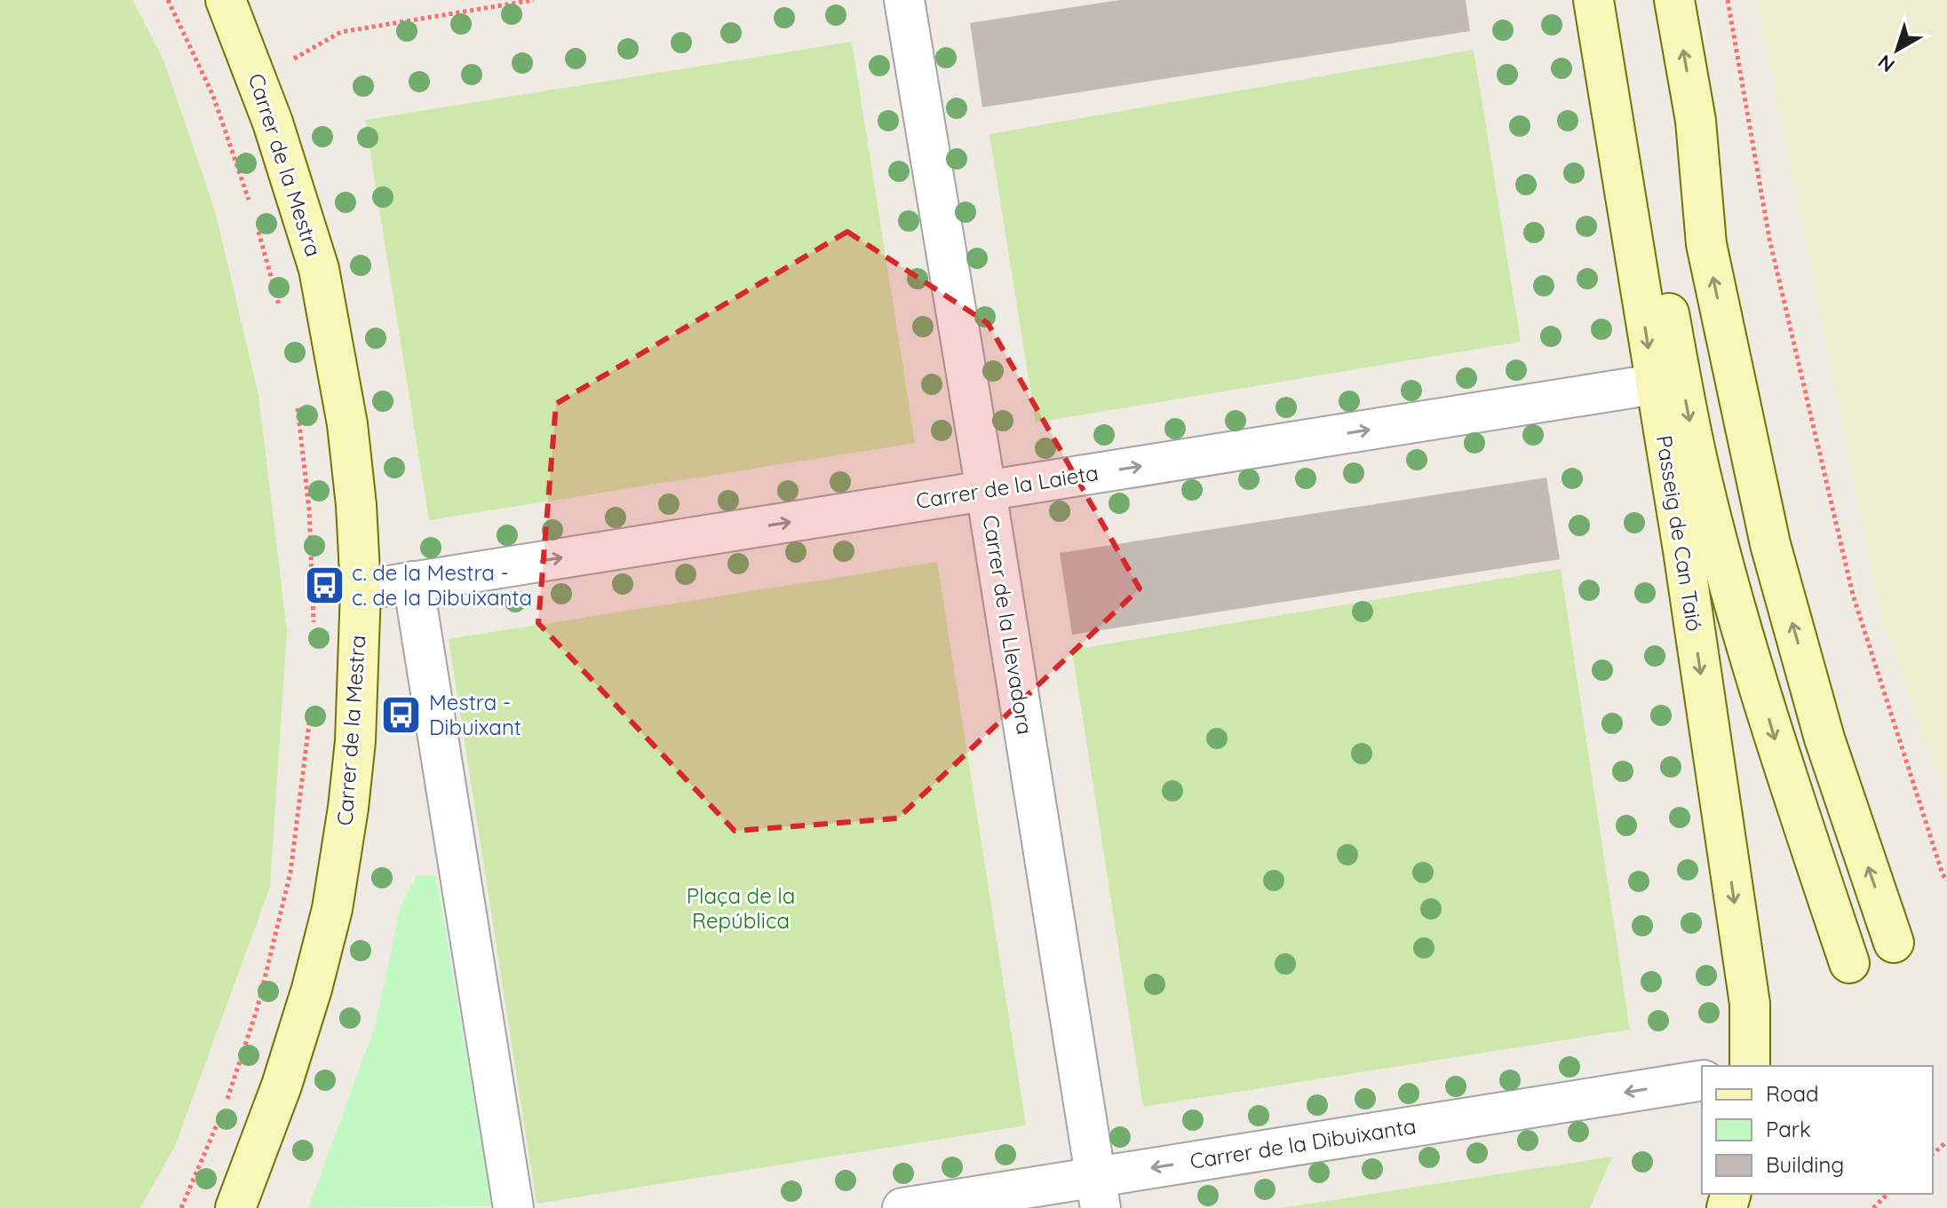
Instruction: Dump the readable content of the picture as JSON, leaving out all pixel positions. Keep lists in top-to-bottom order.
{
  "streets": {
    "main road": ["Carrer de la Mestra", "Passeig de Can Taió"],
    "street": ["Carrer de la Laieta", "Carrer de la Llevadora", "Carrer de la Dibuixanta"]
  },
  "crossings": [
    ["Carrer de la Mestra", "Carrer de la Laieta"],
    ["Carrer de la Laieta", "Passeig de Can Taió"],
    ["Carrer de la Laieta", "Carrer de la Llevadora"],
    ["Carrer de la Llevadora", "Carrer de la Dibuixanta"]
  ],
  "one_way": ["Carrer de la Laieta", "Carrer de la Dibuixanta"],
  "parks": ["Plaça de la República"],
  "places": {
    "bus stop": ["c. de la Mestra - c. de la Dibuixanta", "Mestra - Dibuixant"]
  },
  "legend": ["Road", "Park", "Building"],
  "north": "bottom left"
}
